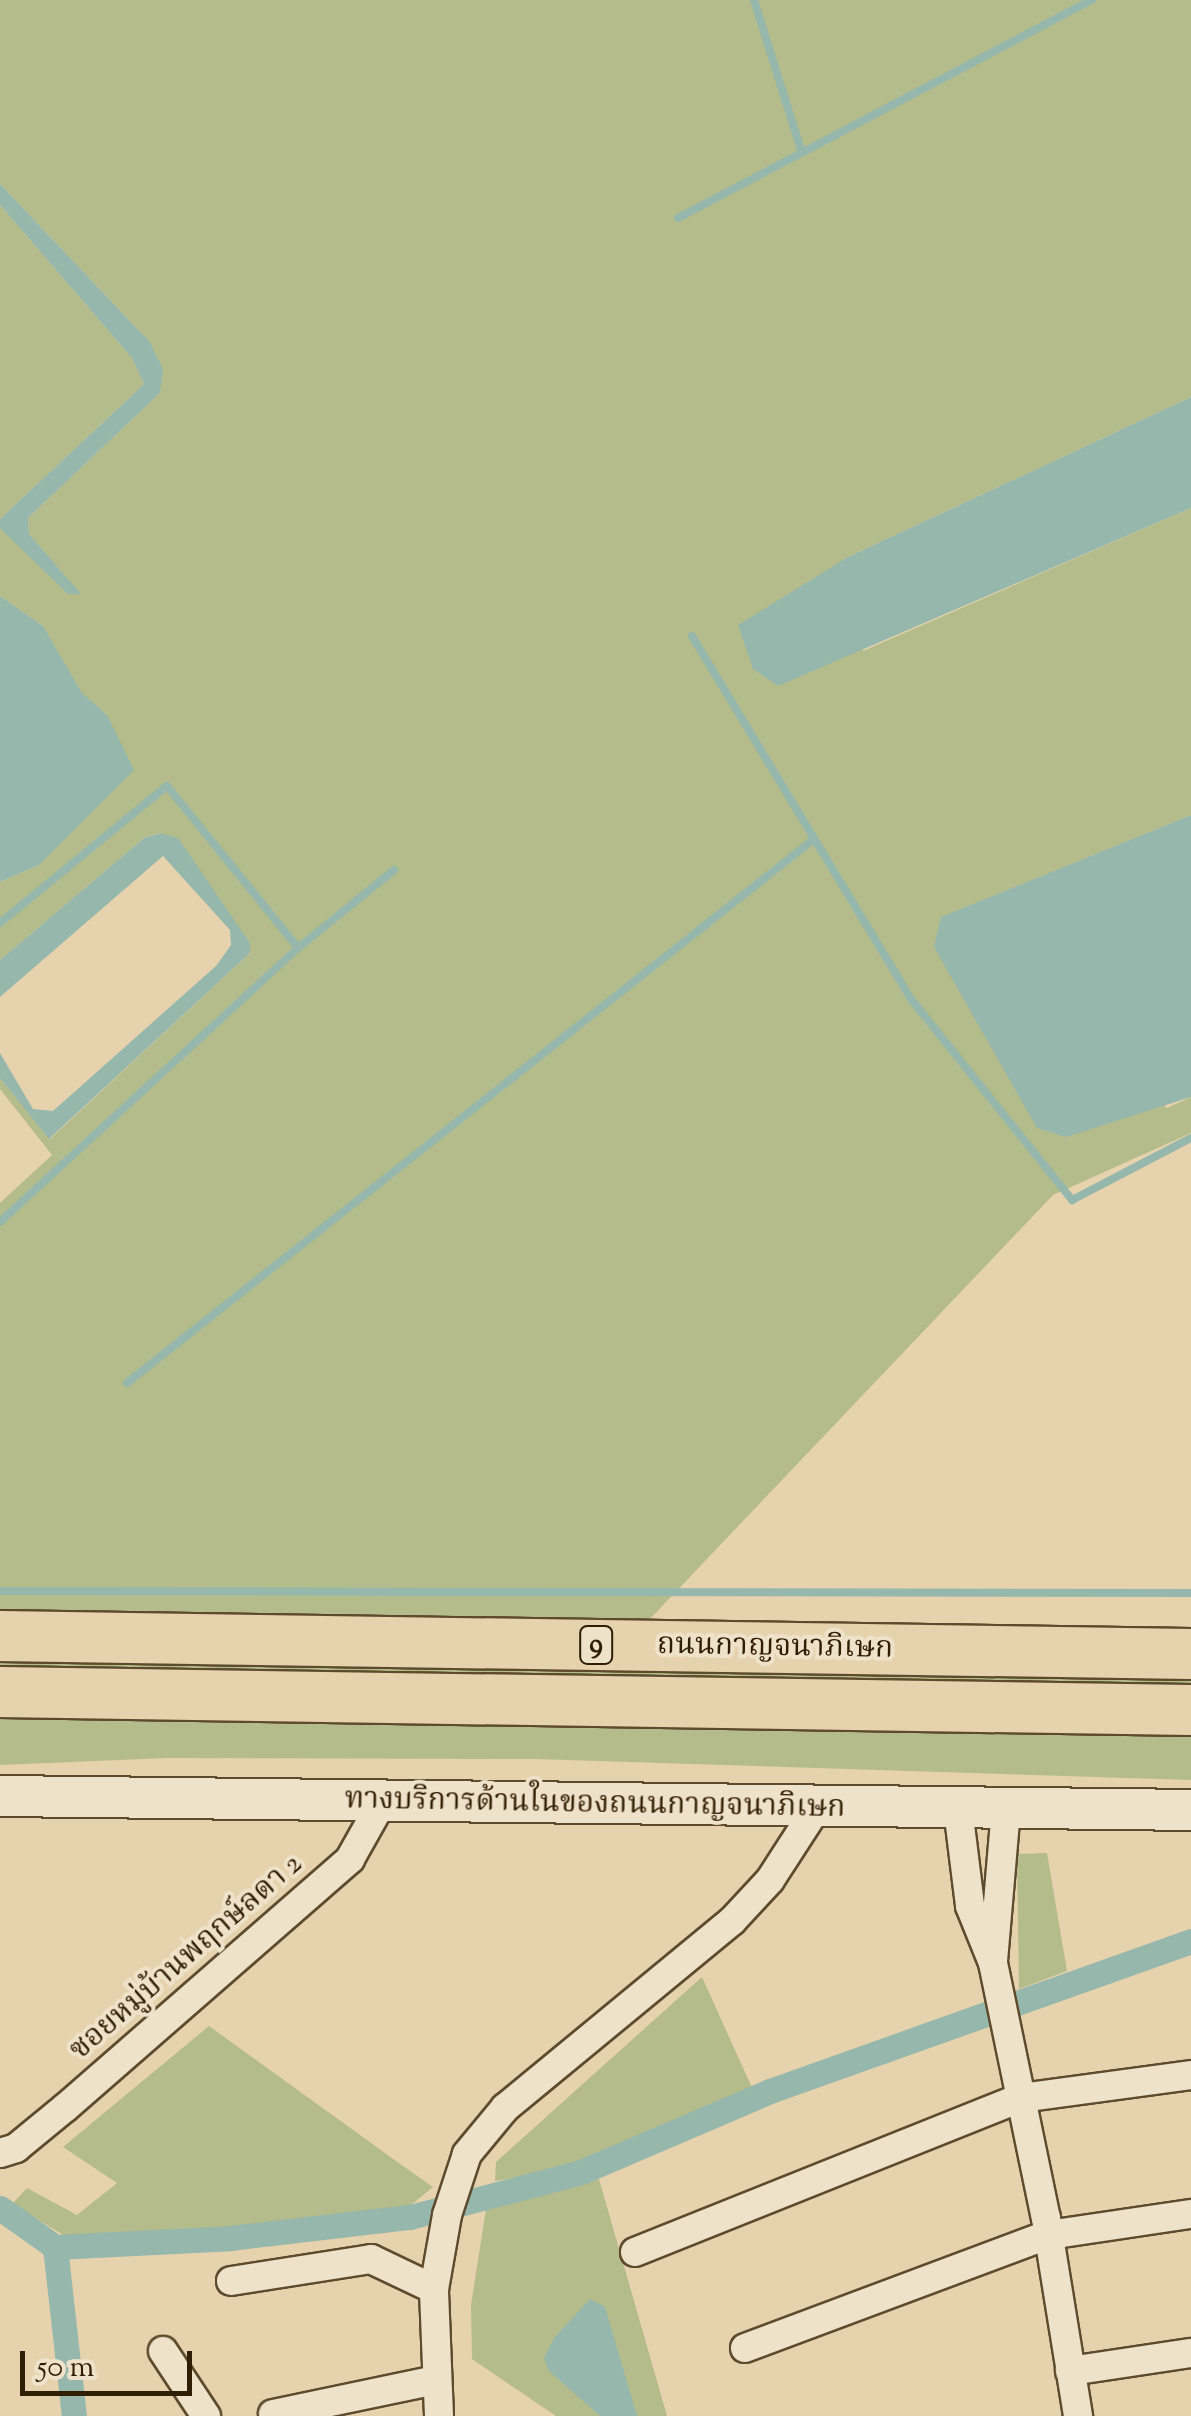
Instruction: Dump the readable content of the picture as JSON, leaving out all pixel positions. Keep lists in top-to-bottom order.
{
  "streets": {
    "highway": ["9", "ถนนกาญจนาภิเษก"],
    "main road": ["ทางบริการด้านในของถนนกาญจนาภิเษก"],
    "street": ["ซอยหมู่บ้านพฤกษ์ลดา 2"]
  },
  "crossings": [
    ["ทางบริการด้านในของถนนกาญจนาภิเษก", "ซอยหมู่บ้านพฤกษ์ลดา 2"]
  ],
  "scale_bar": "50 m"
}
